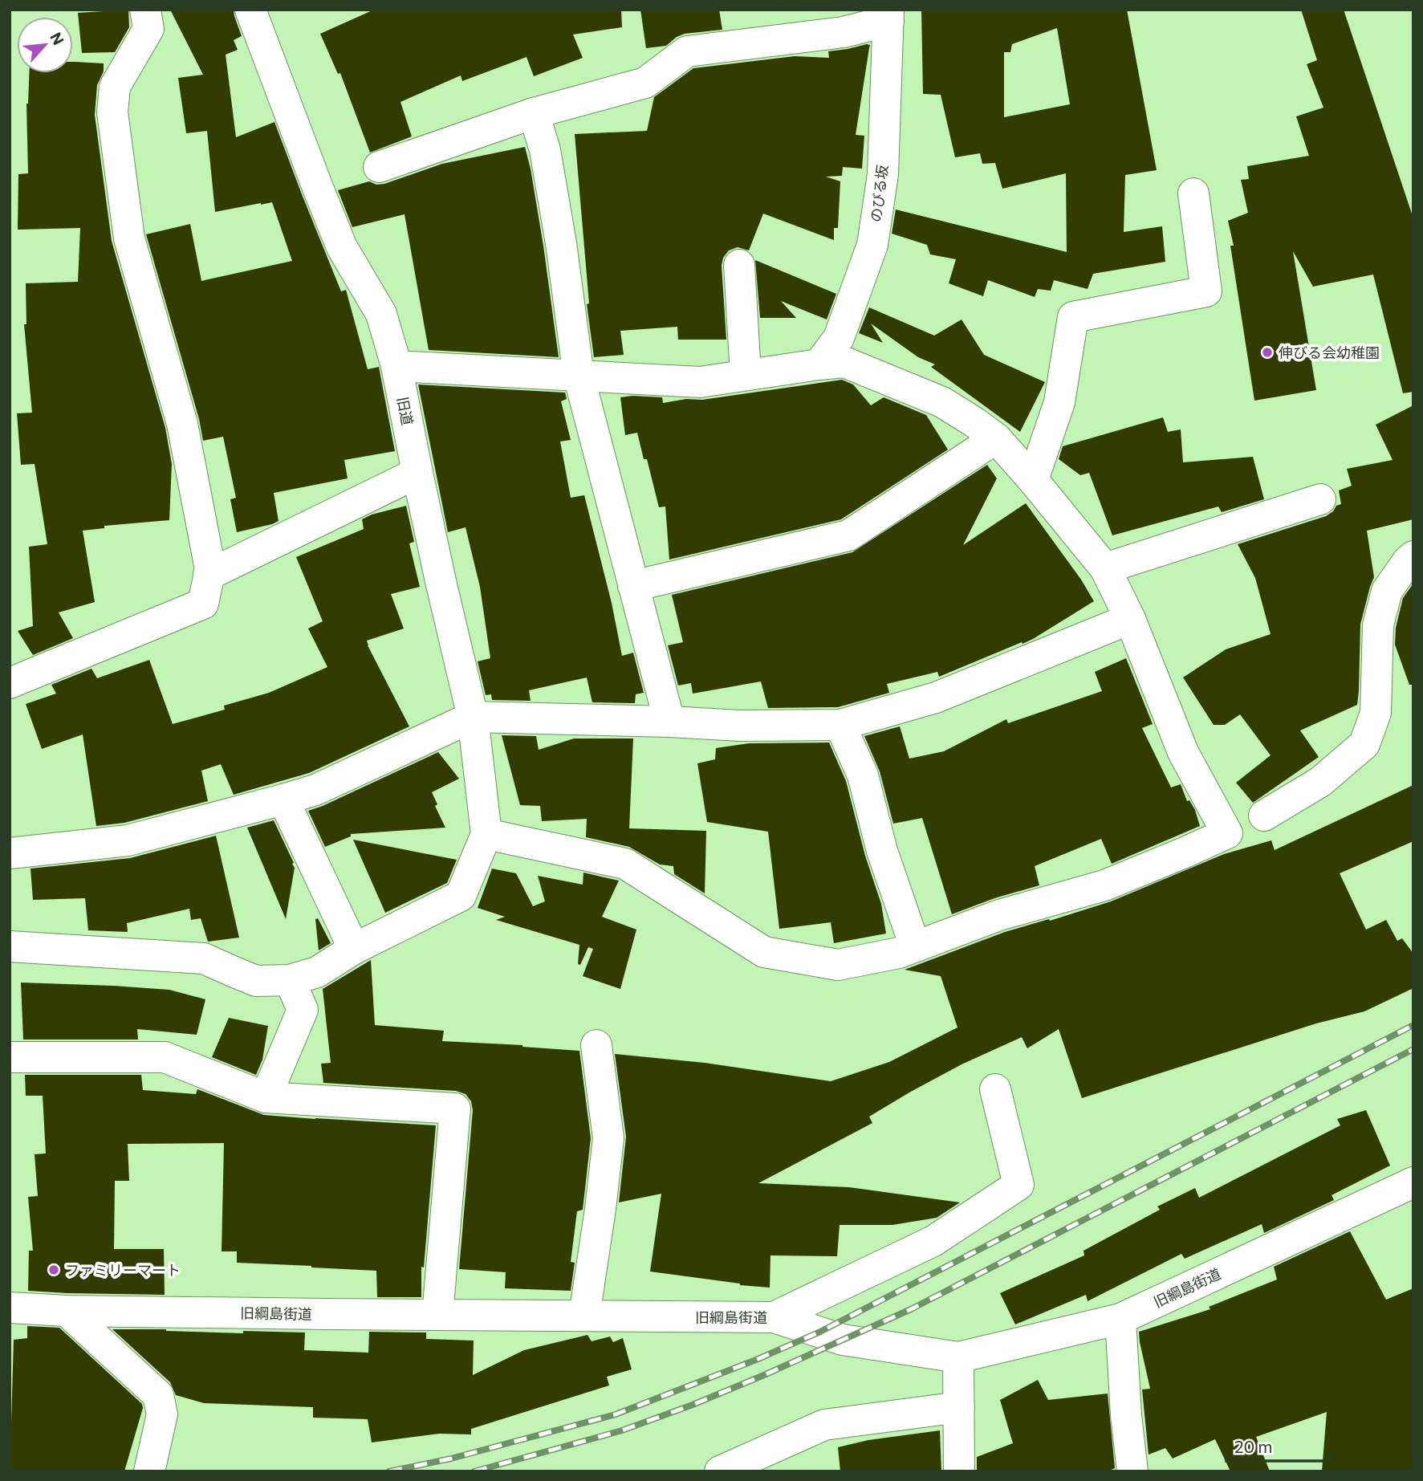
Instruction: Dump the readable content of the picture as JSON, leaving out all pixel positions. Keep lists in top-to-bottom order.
{
  "streets": {
    "street": ["のびる坂", "旧道", "旧綱島街道"]
  },
  "places": ["伸びる会幼稚園", "ファミリーマート"],
  "scale_bar": "20 m",
  "north": "top right"
}
